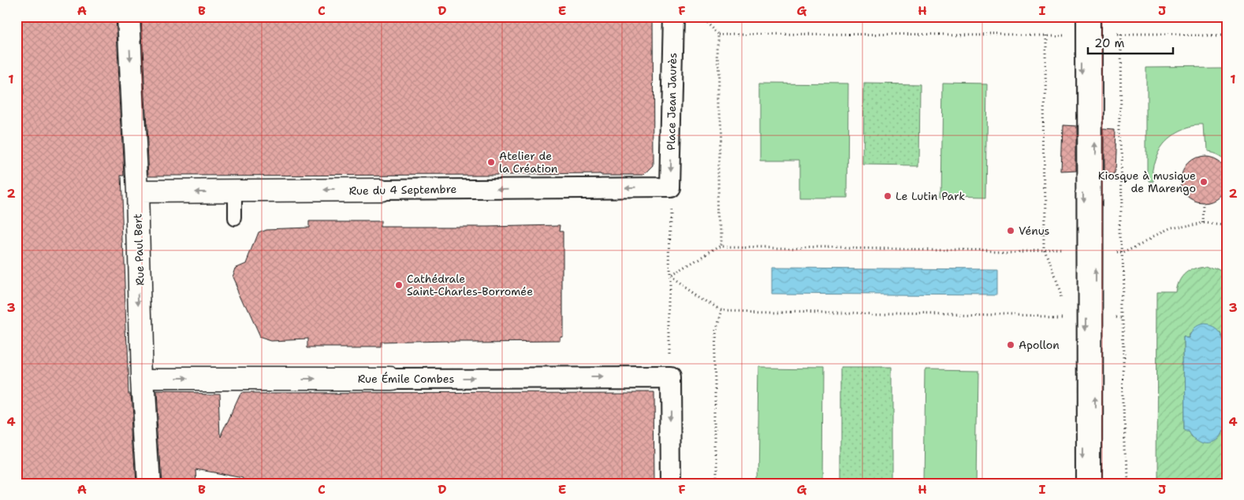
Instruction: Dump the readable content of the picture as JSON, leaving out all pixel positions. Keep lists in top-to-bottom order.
{
  "streets": {
    "street": [
      "Place Jean Jaurès",
      "Rue du 4 Septembre",
      "Rue Paul Bert",
      "Rue Émile Combes"
    ]
  },
  "crossings": [
    ["Place Jean Jaurès", "Rue du 4 Septembre"],
    ["Rue du 4 Septembre", "Rue Paul Bert"],
    ["Rue Paul Bert", "Rue Émile Combes"]
  ],
  "one_way": [
    "Place Jean Jaurès",
    "Rue du 4 Septembre",
    "Rue Paul Bert",
    "Rue Émile Combes"
  ],
  "places": [
    "Atelier de la Création",
    "Kiosque à musique de Marengo",
    "Le Lutin Park",
    "Vénus",
    "Cathédrale Saint-Charles-Borromée",
    "Apollon"
  ],
  "scale_bar": "20 m",
  "grid": {
    "columns": [
      "A",
      "B",
      "C",
      "D",
      "E",
      "F",
      "G",
      "H",
      "I",
      "J"
    ],
    "rows": [
      "1",
      "2",
      "3",
      "4"
    ]
  }
}
